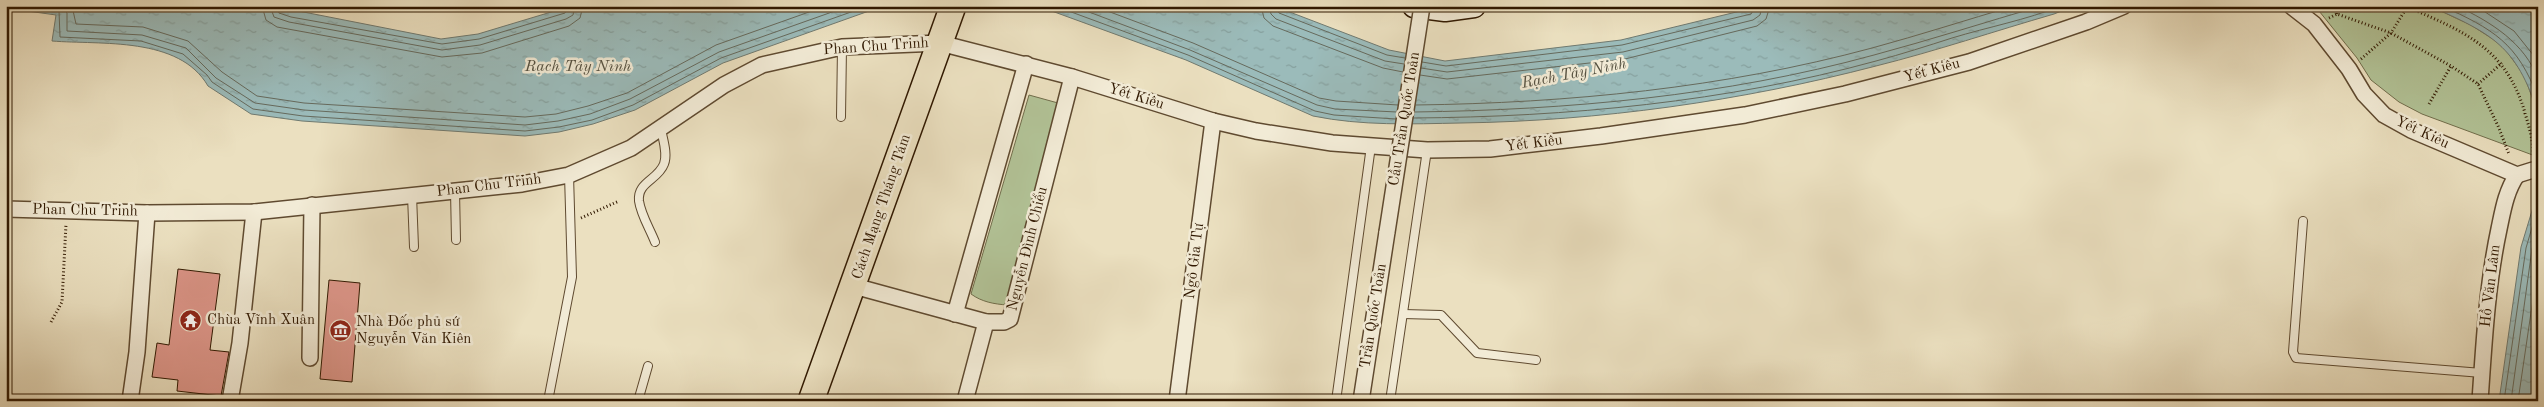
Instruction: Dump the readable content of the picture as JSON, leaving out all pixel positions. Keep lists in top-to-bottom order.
{
  "streets": {
    "main road": ["Cách Mạng Tháng Tám"],
    "street": [
      "Phan Chu Trinh",
      "Yết Kiêu",
      "Cầu Trần Quốc Toản",
      "Nguyễn Đình Chiểu",
      "Ngô Gia Tự",
      "Hồ Văn Lâm",
      "Trần Quốc Toản"
    ]
  },
  "crossings": [
    ["Phan Chu Trinh", "Yết Kiêu"],
    ["Phan Chu Trinh", "Cách Mạng Tháng Tám"],
    ["Yết Kiêu", "Cách Mạng Tháng Tám"],
    ["Yết Kiêu", "Nguyễn Đình Chiểu"],
    ["Yết Kiêu", "Ngô Gia Tự"],
    ["Yết Kiêu", "Hồ Văn Lâm"],
    ["Cầu Trần Quốc Toản", "Trần Quốc Toản"]
  ],
  "water": ["Rạch Tây Ninh"],
  "places": {
    "temple": ["Chùa Vĩnh Xuân"],
    "museum": ["Nhà Đốc phủ sứ Nguyễn Văn Kiên"]
  }
}
